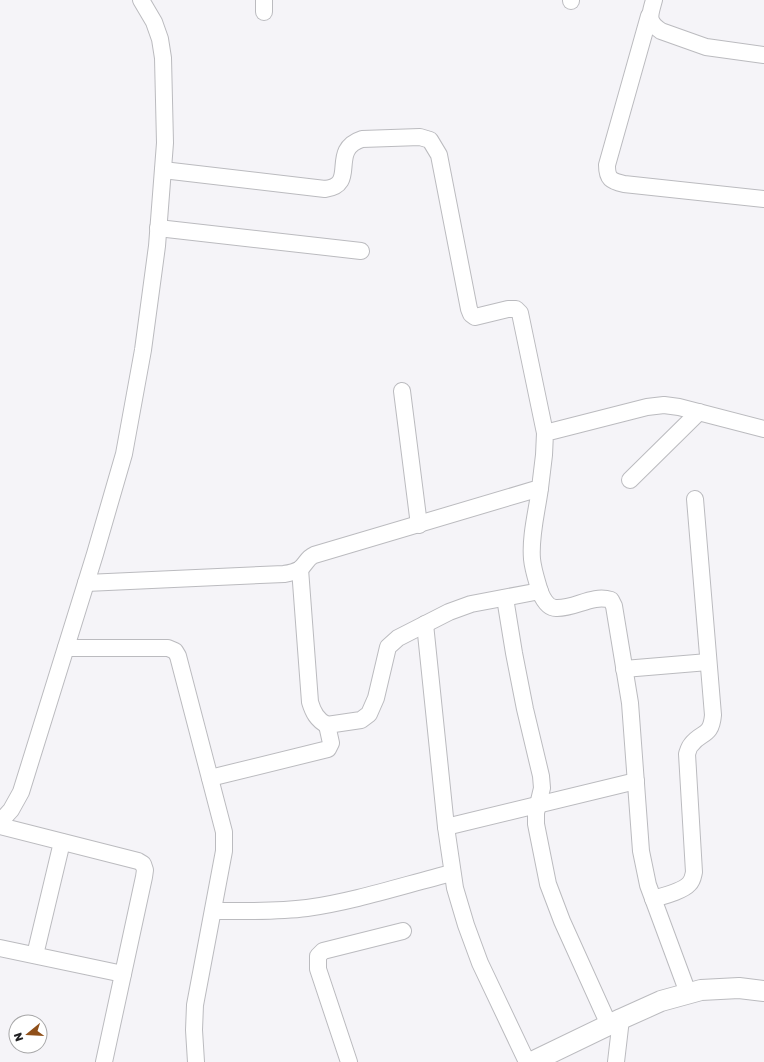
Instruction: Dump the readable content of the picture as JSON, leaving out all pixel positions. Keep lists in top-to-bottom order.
{
  "north": "left"
}
